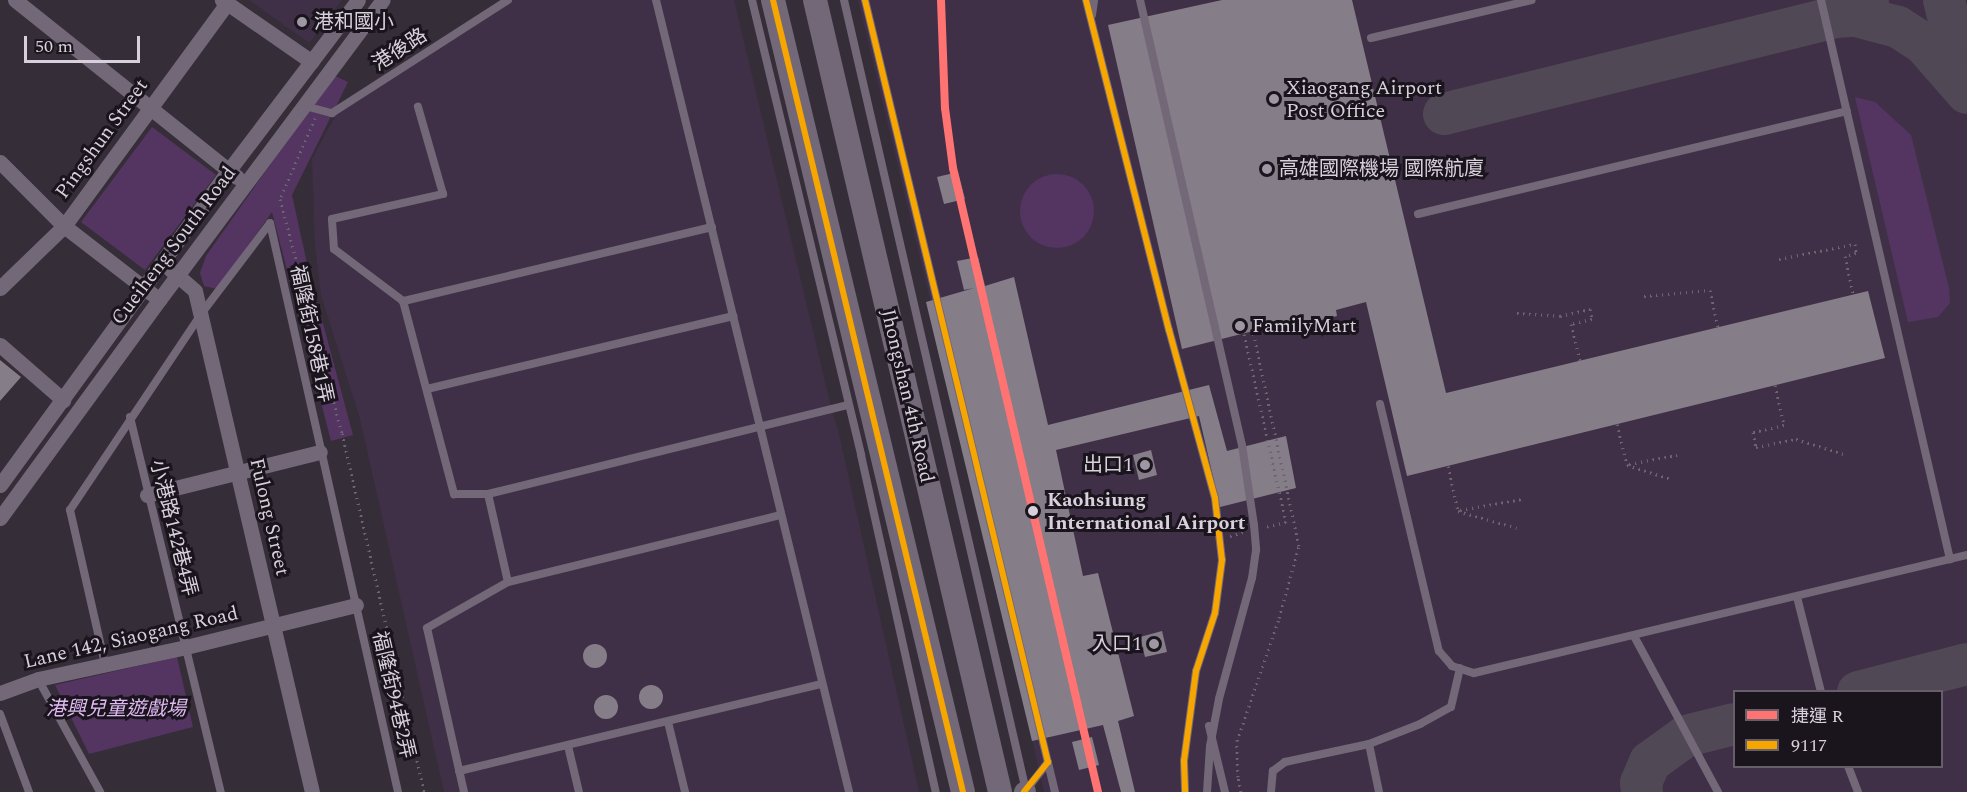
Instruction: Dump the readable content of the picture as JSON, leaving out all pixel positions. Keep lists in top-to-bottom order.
{
  "streets": {
    "main road": ["Jhongshan 4th Road"],
    "street": [
      "Pingshun Street",
      "Cueiheng South Road",
      "Fulong Street",
      "Lane 142, Siaogang Road"
    ],
    "lane": [
      "港後路",
      "福隆街158巷1弄",
      "小港路142巷4弄",
      "福隆街94巷2弄"
    ]
  },
  "crossings": [
    ["港後路", "Cueiheng South Road"],
    ["Pingshun Street", "Cueiheng South Road"],
    ["Cueiheng South Road", "Fulong Street"],
    ["福隆街158巷1弄", "Fulong Street"],
    ["福隆街158巷1弄", "Lane 142, Siaogang Road"],
    ["福隆街158巷1弄", "福隆街94巷2弄"],
    ["Fulong Street", "Lane 142, Siaogang Road"],
    ["小港路142巷4弄", "Lane 142, Siaogang Road"],
    ["Lane 142, Siaogang Road", "福隆街94巷2弄"]
  ],
  "parks": ["港興兒童遊戲場"],
  "places": [
    "港和國小",
    "Xiaogang Airport Post Office",
    "高雄國際機場 國際航廈",
    "FamilyMart",
    "出口1",
    "Kaohsiung International Airport",
    "入口1"
  ],
  "lines": ["metro line R", "transit line 9117"],
  "legend": ["捷運 R", "9117"],
  "scale_bar": "50 m"
}
